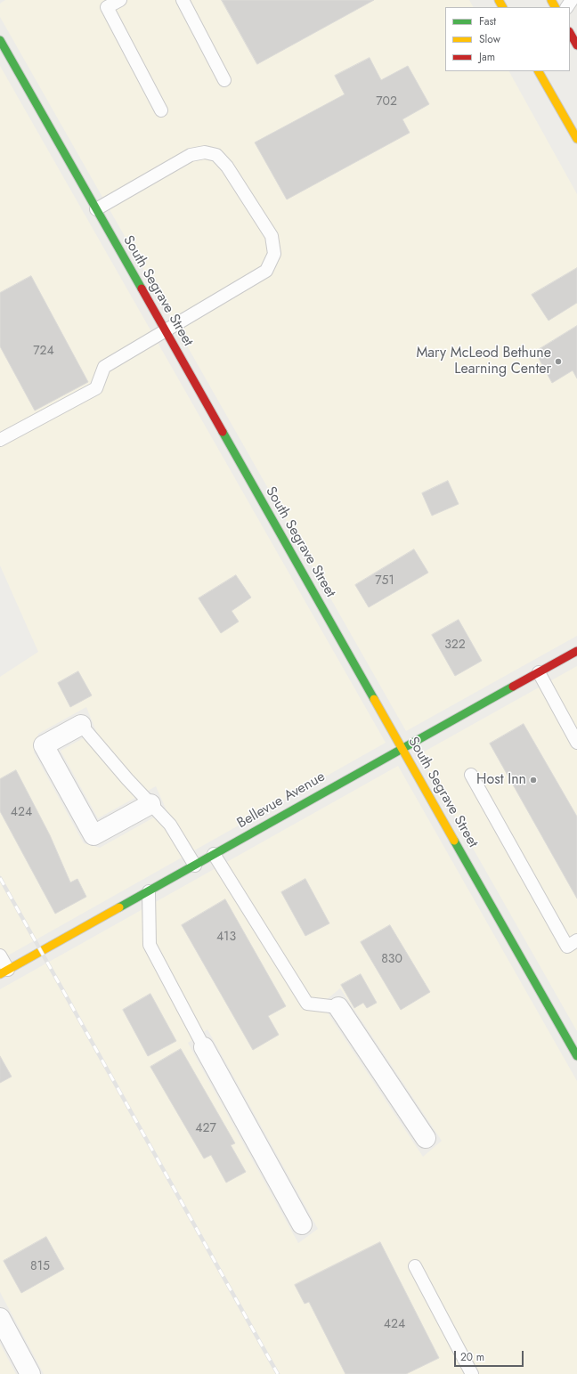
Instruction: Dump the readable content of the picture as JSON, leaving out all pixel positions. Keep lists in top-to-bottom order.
{
  "streets": {
    "street": ["South Segrave Street", "Bellevue Avenue"]
  },
  "crossings": [
    ["South Segrave Street", "Bellevue Avenue"]
  ],
  "places": ["Mary McLeod Bethune Learning Center", "Host Inn"],
  "house_numbers": [
    "702",
    "724",
    "751",
    "322",
    "424",
    "413",
    "830",
    "427",
    "815",
    "424"
  ],
  "legend": ["Fast", "Slow", "Jam"],
  "scale_bar": "20 m"
}
